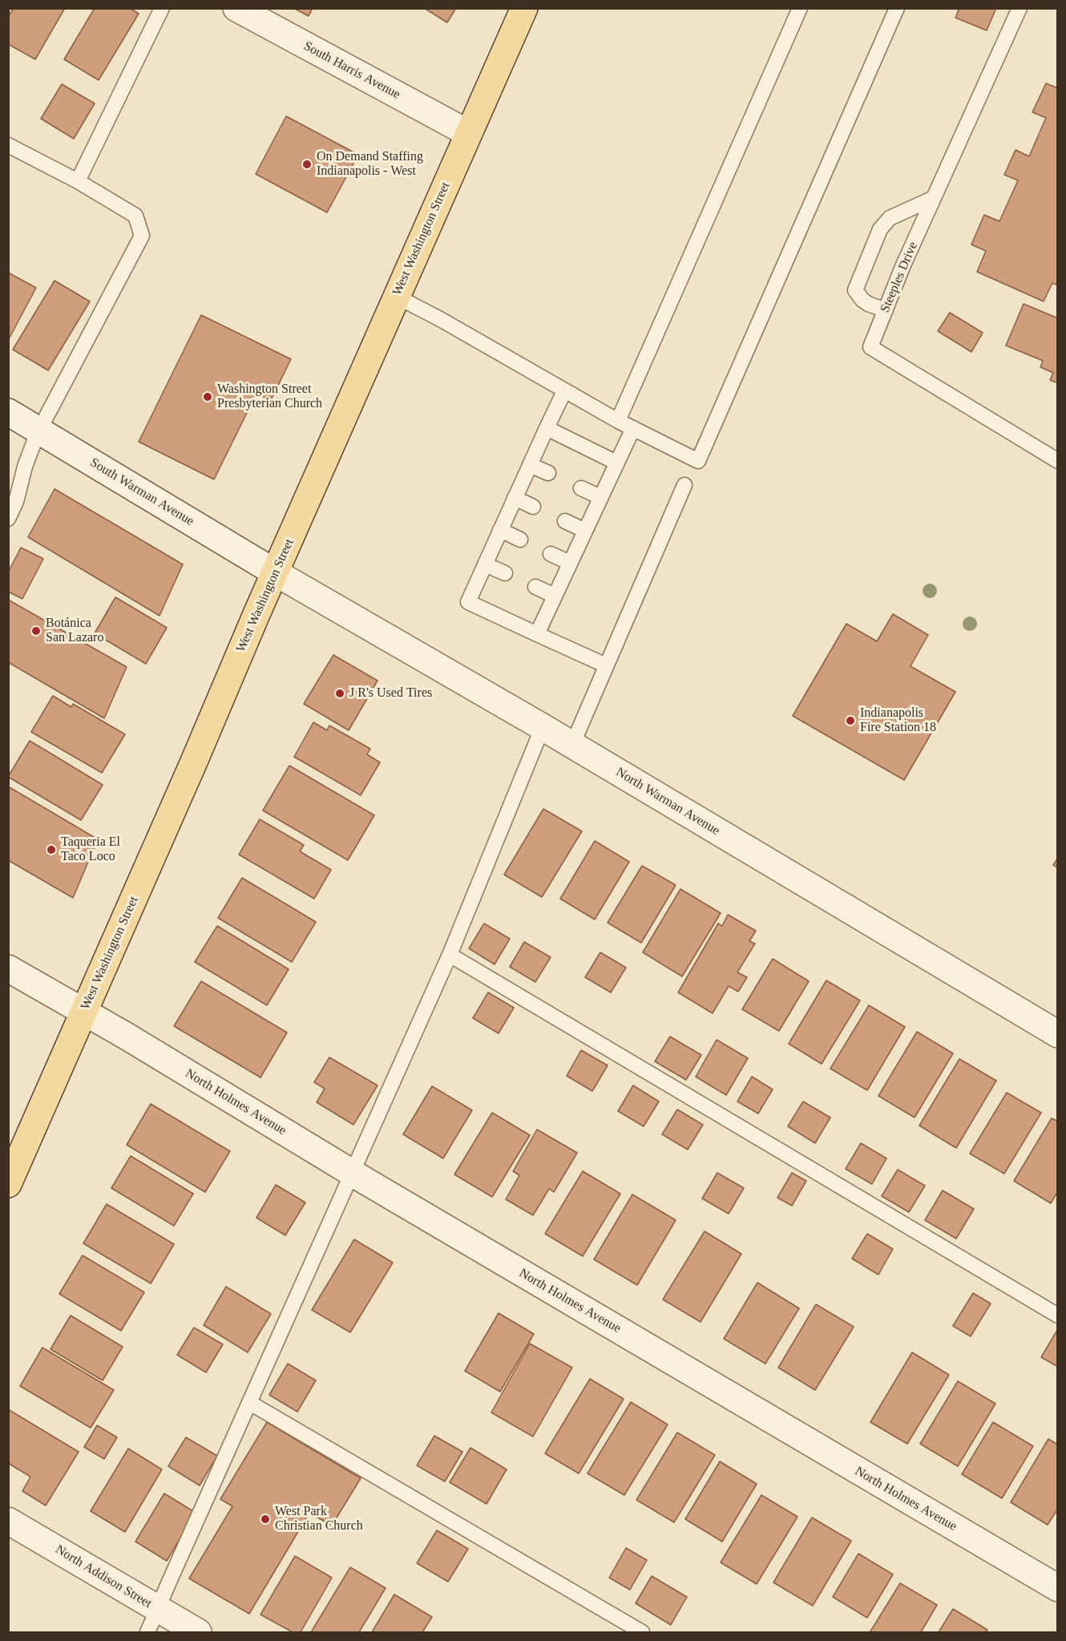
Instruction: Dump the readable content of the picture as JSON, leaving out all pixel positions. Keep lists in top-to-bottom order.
{
  "streets": {
    "main road": ["West Washington Street"],
    "street": [
      "South Harris Avenue",
      "South Warman Avenue",
      "North Warman Avenue",
      "North Holmes Avenue",
      "North Addison Street"
    ],
    "lane": ["Steeples Drive"]
  },
  "crossings": [
    ["South Harris Avenue", "West Washington Street"],
    ["West Washington Street", "South Warman Avenue"],
    ["West Washington Street", "North Warman Avenue"],
    ["West Washington Street", "North Holmes Avenue"],
    ["South Warman Avenue", "North Warman Avenue"]
  ],
  "places": [
    "On Demand Staffing Indianapolis - West",
    "Washington Street Presbyterian Church",
    "Botánica San Lazaro",
    "J R's Used Tires",
    "Indianapolis Fire Station 18",
    "Taqueria El Taco Loco",
    "West Park Christian Church"
  ]
}
